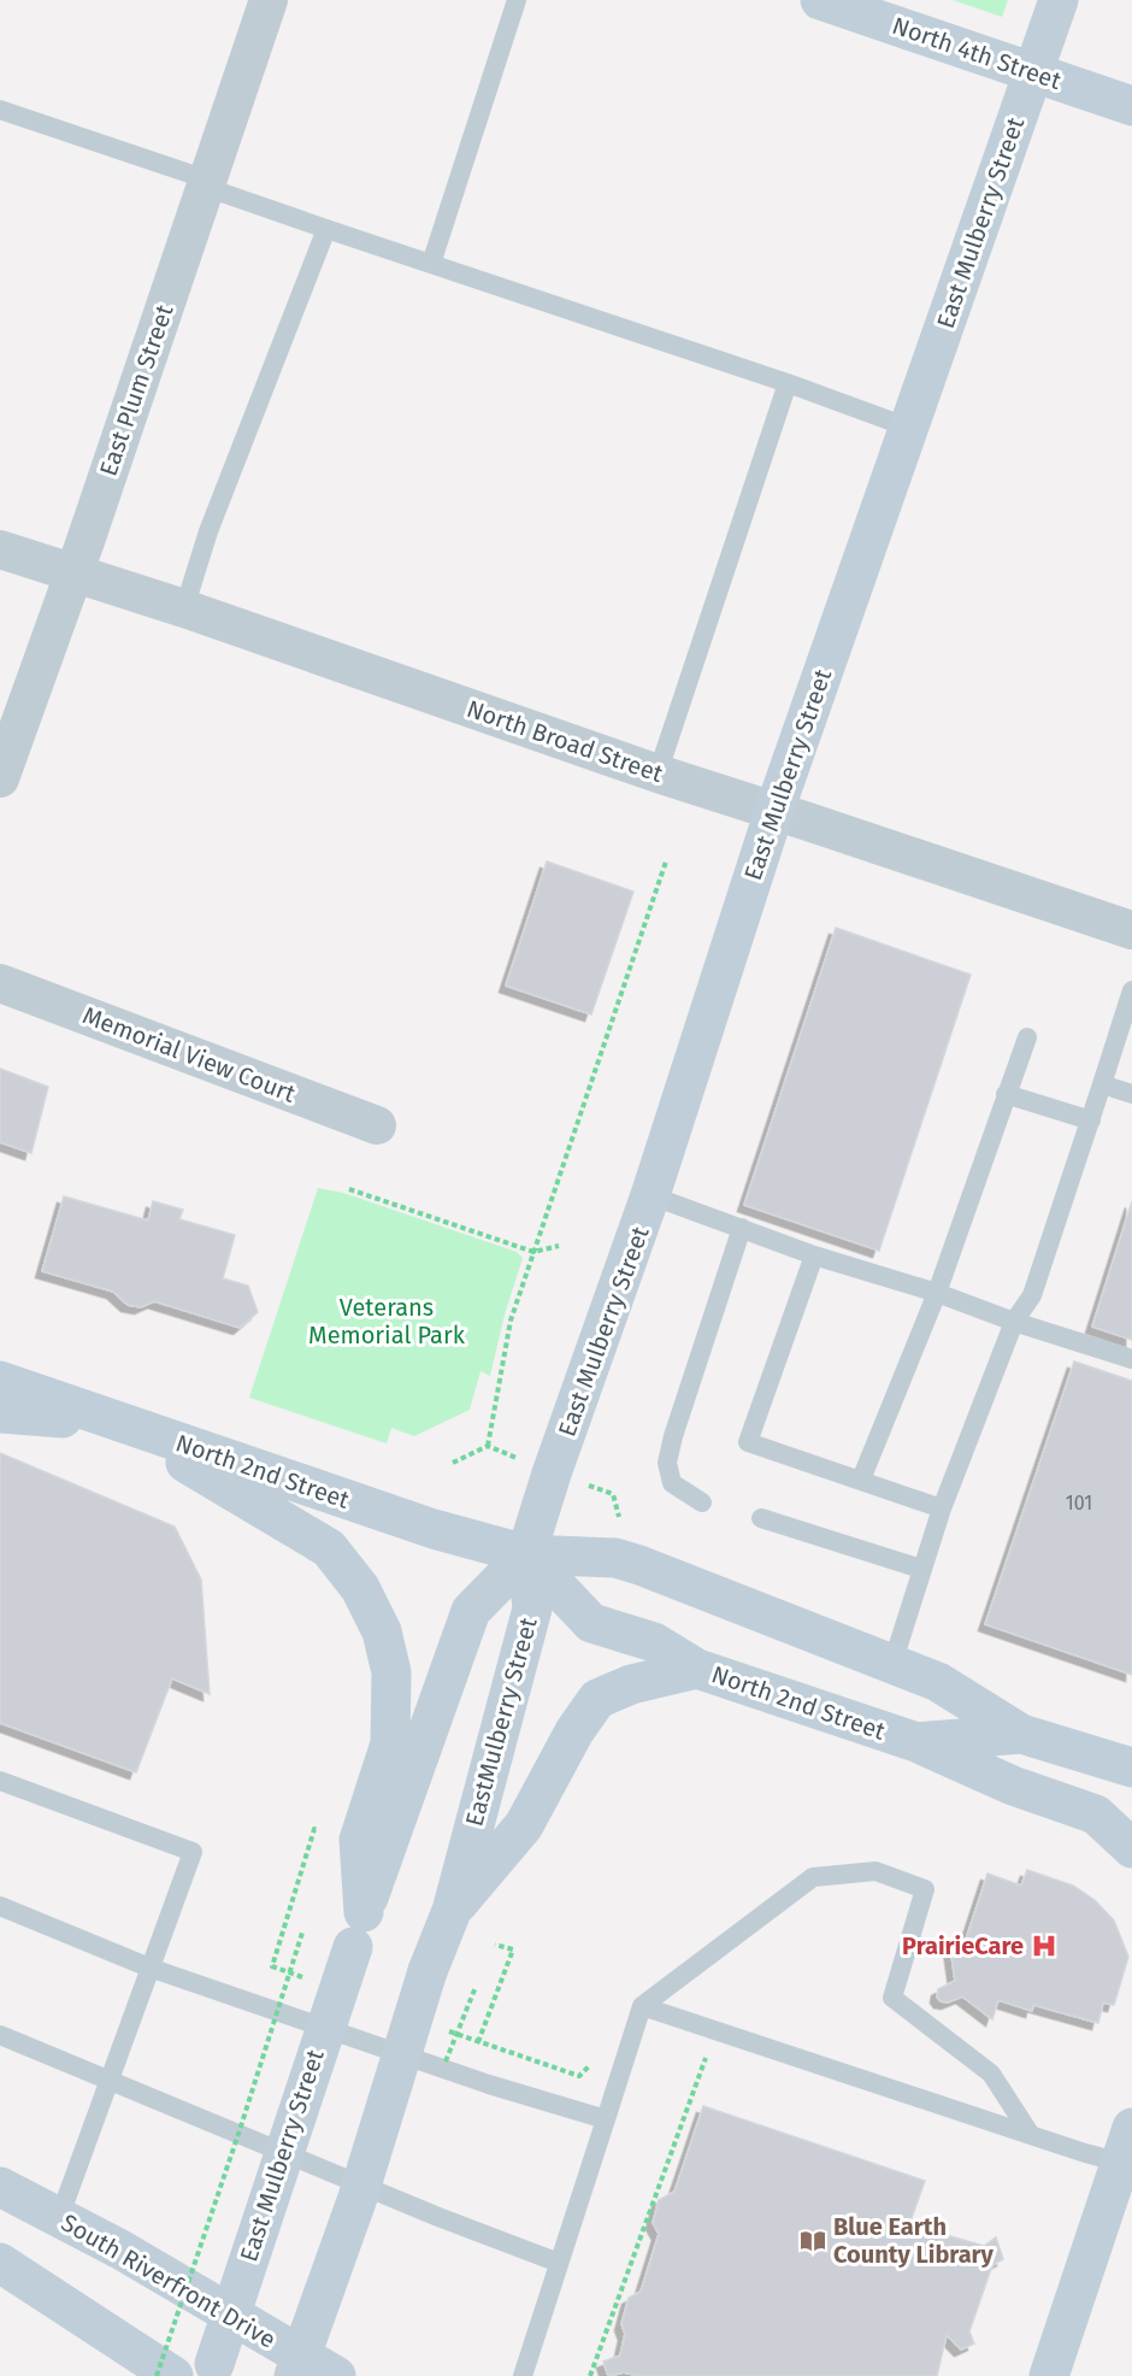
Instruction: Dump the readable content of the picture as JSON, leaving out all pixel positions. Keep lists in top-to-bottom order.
{
  "streets": {
    "main road": [
      "North 4th Street",
      "East Mulberry Street",
      "North 2nd Street",
      "EastMulberry Street",
      "South Riverfront Drive"
    ],
    "street": ["East Plum Street", "North Broad Street", "Memorial View Court"]
  },
  "crossings": [
    ["North 4th Street", "East Mulberry Street"],
    ["East Mulberry Street", "North Broad Street"],
    ["East Mulberry Street", "North 2nd Street"],
    ["East Mulberry Street", "EastMulberry Street"],
    ["East Plum Street", "North Broad Street"],
    ["North 2nd Street", "EastMulberry Street"]
  ],
  "parks": ["Veterans Memorial Park"],
  "places": {
    "hospital": ["PrairieCare"],
    "library": ["Blue Earth County Library"]
  },
  "house_numbers": ["101"]
}
